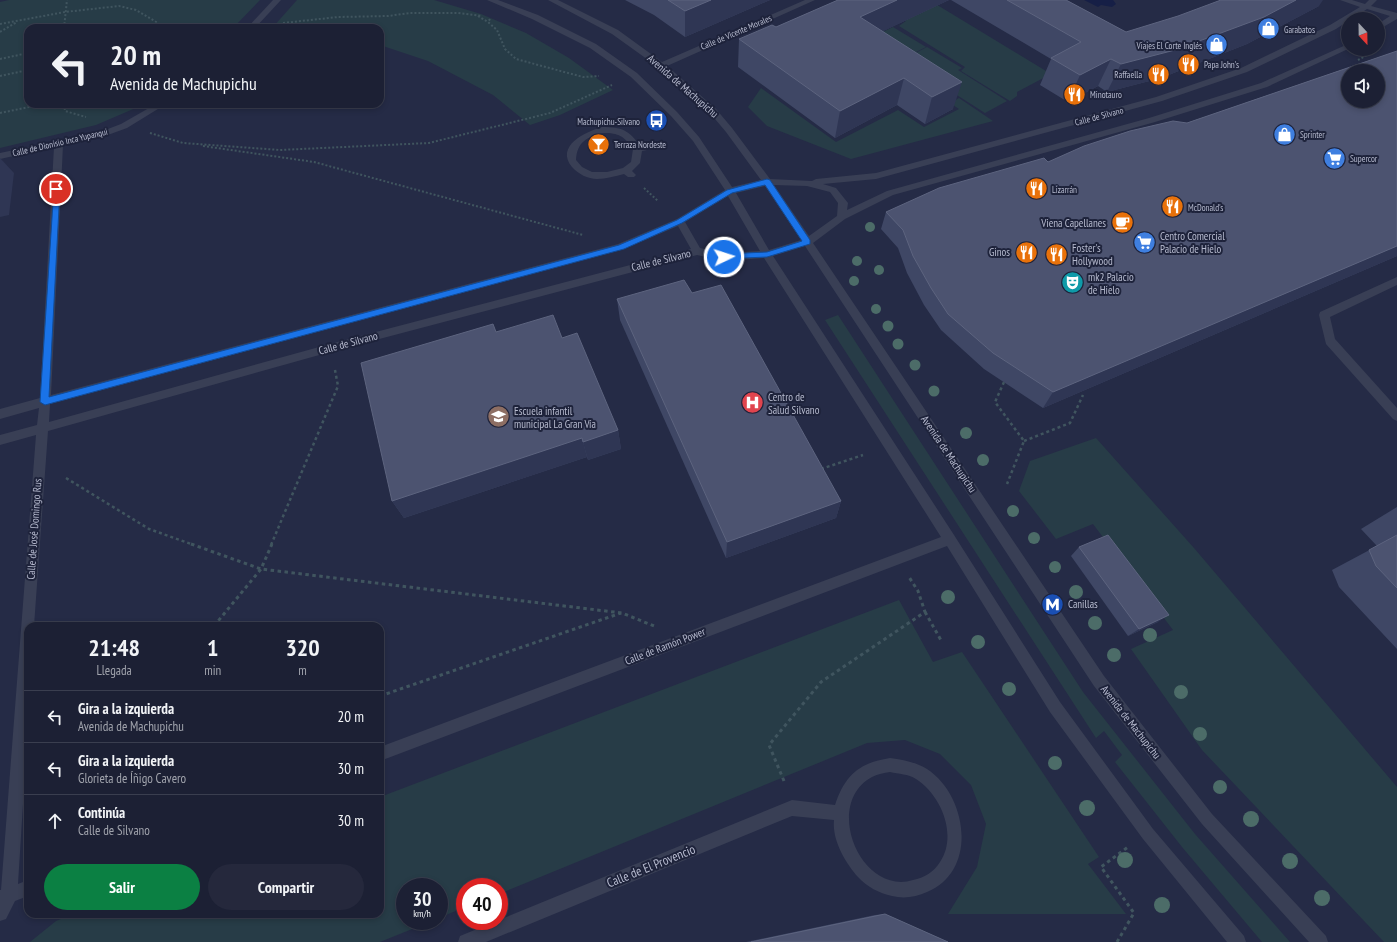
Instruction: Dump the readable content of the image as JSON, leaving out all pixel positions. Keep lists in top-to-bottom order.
{
  "streets": {
    "street": [
      "Calle de Vicente Morales",
      "Avenida de Machupichu",
      "Calle de Silvano",
      "Calle de Dionisio Inca Yupanqui",
      "Calle de José Domingo Rus",
      "Calle de Ramón Power",
      "Calle de El Provencio"
    ]
  },
  "crossings": [
    ["Calle de Vicente Morales", "Avenida de Machupichu"],
    ["Avenida de Machupichu", "Calle de Silvano"],
    ["Calle de Silvano", "Calle de José Domingo Rus"],
    ["Calle de Dionisio Inca Yupanqui", "Calle de José Domingo Rus"]
  ],
  "places": {
    "shop": ["Garabatos", "Viajes El Corte Inglés", "Sprinter"],
    "restaurant": [
      "Papa John's",
      "Raffaella",
      "Minotauro",
      "Lizarrán",
      "McDonald's",
      "Ginos",
      "Foster's Hollywood"
    ],
    "bus stop": ["Machupichu-Silvano"],
    "bar": ["Terraza Nordeste"],
    "supermarket": ["Supercor", "Centro Comercial Palacio de Hielo"],
    "cafe": ["Viena Capellanes"],
    "theatre": ["mk2 Palacio de Hielo"],
    "hospital": ["Centro de Salud Silvano"],
    "school or university": ["Escuela infantil municipal La Gran Vía"],
    "metro station": ["Canillas"]
  },
  "north": "bottom",
  "page": {
    "turn": ["20 m", "Avenida de Machupichu"],
    "eta": [
      "21:48",
      "Llegada",
      "1",
      "min",
      "320",
      "m"
    ],
    "list": [
      {
        "name": "Gira a la izquierda",
        "note": "Avenida de Machupichu",
        "value": "20 m"
      },
      {
        "name": "Gira a la izquierda",
        "note": "Glorieta de Íñigo Cavero",
        "value": "30 m"
      },
      {
        "name": "Continúa",
        "note": "Calle de Silvano",
        "value": "30 m"
      }
    ],
    "buttons": ["Salir", "Compartir"],
    "speed": "30 km/h",
    "limit": "40"
  }
}
